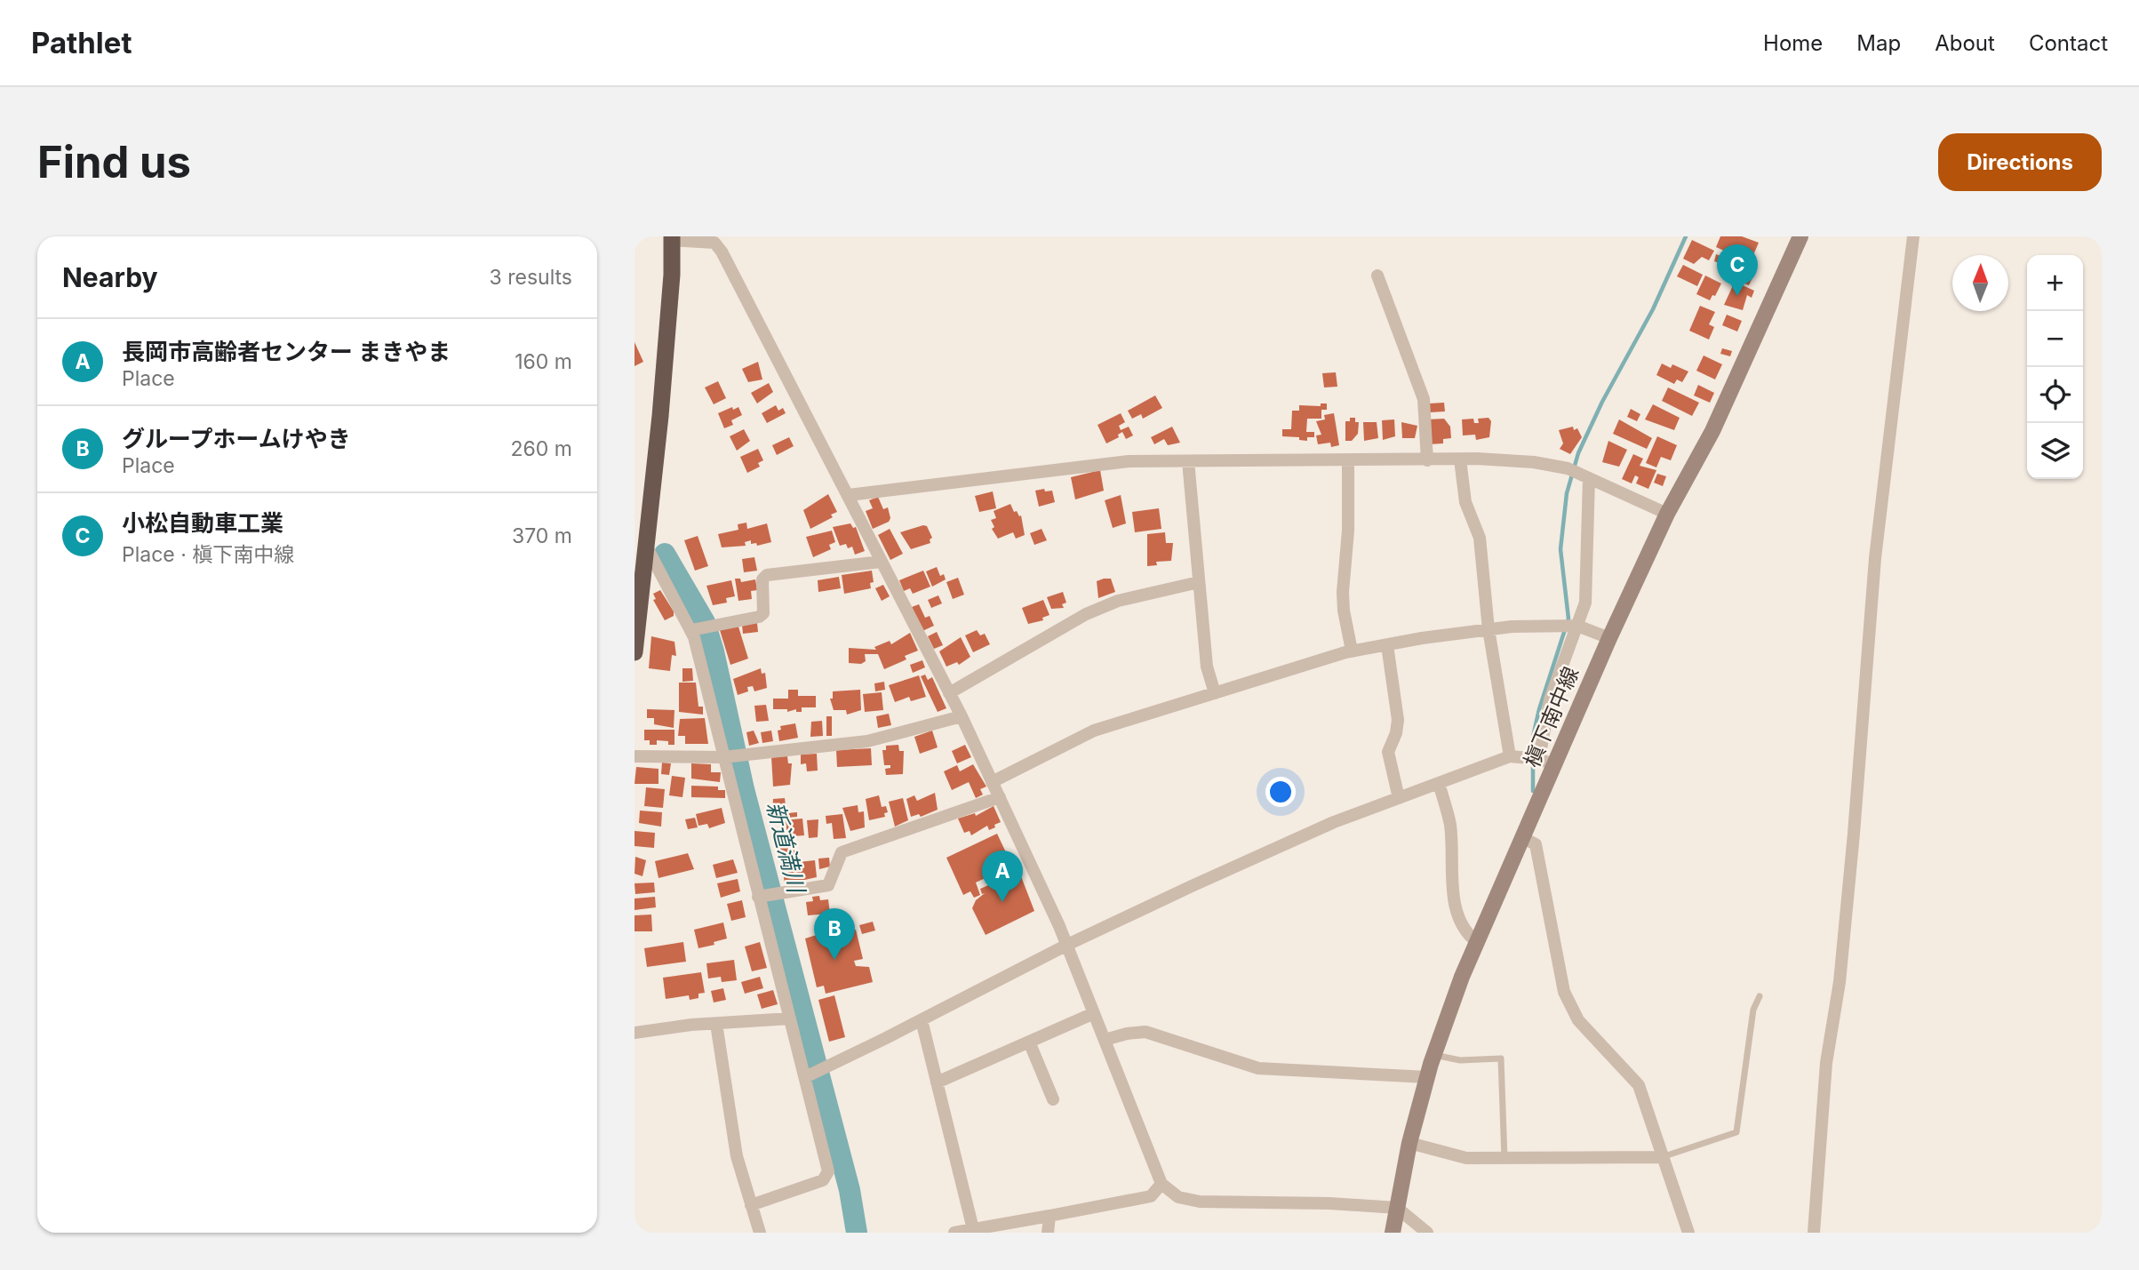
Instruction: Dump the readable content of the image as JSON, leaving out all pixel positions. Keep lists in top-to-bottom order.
{
  "streets": {
    "main road": ["槇下南中線"]
  },
  "water": ["新道満川"],
  "north": "top",
  "page": {
    "header": "Pathlet",
    "nav": [
      "Home",
      "Map",
      "About",
      "Contact"
    ],
    "buttons": "Directions",
    "title": "Find us",
    "heading": ["Nearby", "3 results"],
    "pins": ["C", "A", "B"],
    "map_buttons": ["+", "−"],
    "list": [
      {
        "mark": "A",
        "name": "長岡市高齢者センター まきやま",
        "note": "Place",
        "value": "160 m"
      },
      {
        "mark": "B",
        "name": "グループホームけやき",
        "note": "Place",
        "value": "260 m"
      },
      {
        "mark": "C",
        "name": "小松自動車工業",
        "note": "Place · 槇下南中線",
        "value": "370 m"
      }
    ]
  }
}
